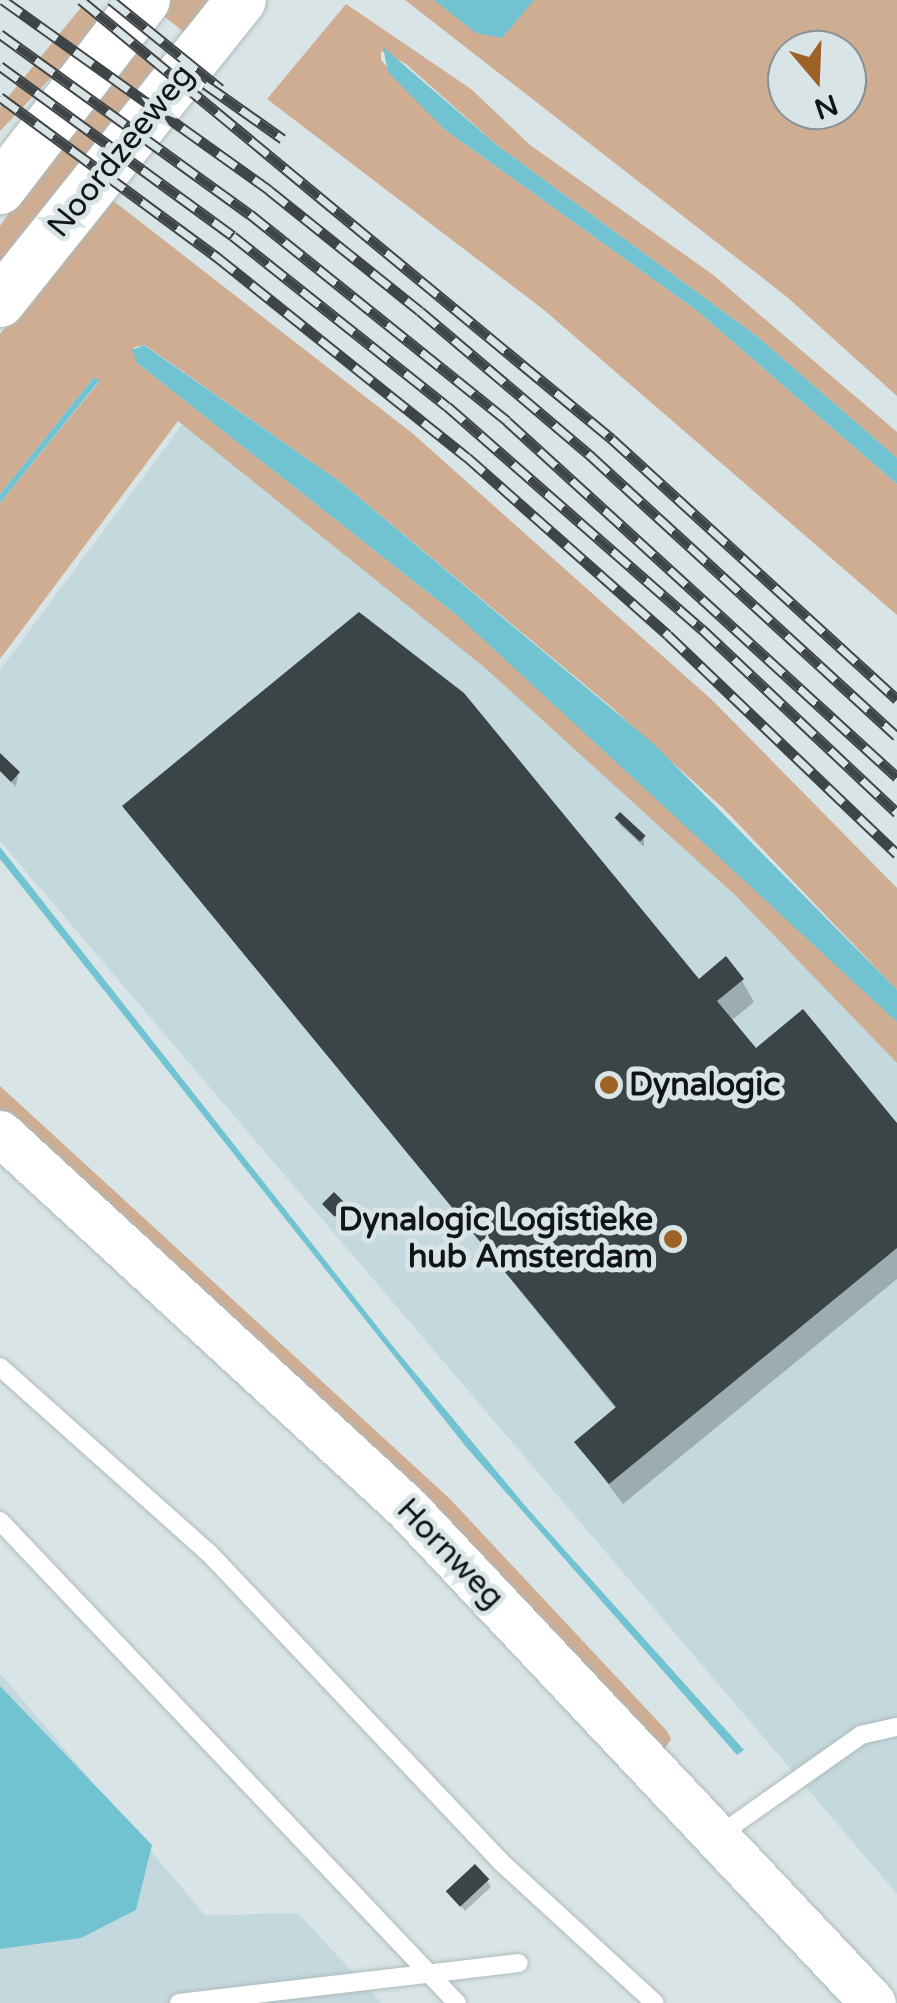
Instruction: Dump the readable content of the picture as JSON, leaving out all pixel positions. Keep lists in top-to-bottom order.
{
  "streets": {
    "main road": ["Noordzeeweg"],
    "street": ["Hornweg"]
  },
  "places": ["Dynalogic", "Dynalogic Logistieke hub Amsterdam"],
  "north": "bottom"
}
